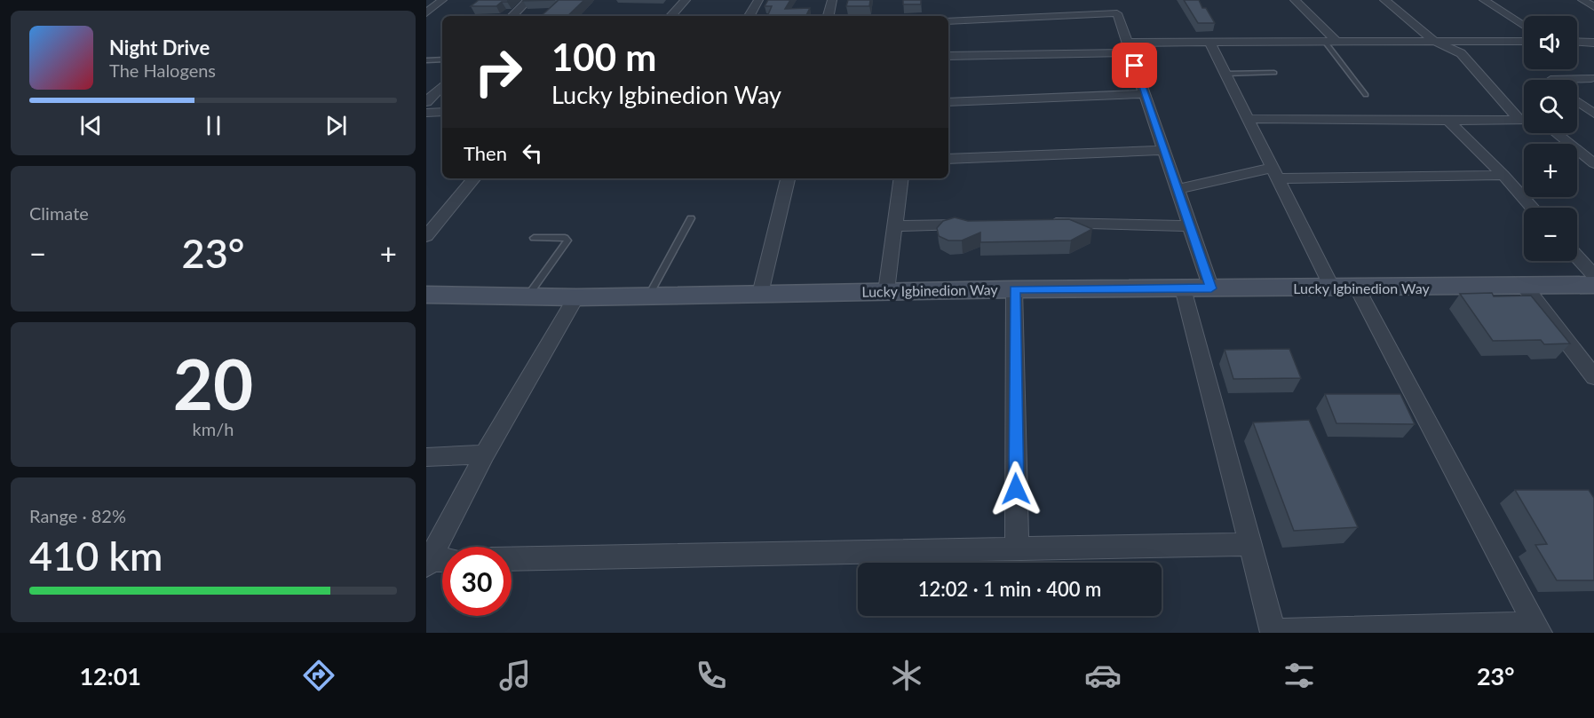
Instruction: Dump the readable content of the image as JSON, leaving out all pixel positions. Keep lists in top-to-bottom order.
{
  "streets": {
    "street": ["Lucky Igbinedion Way"]
  },
  "page": {
    "map_buttons": ["+", "−"],
    "turn": ["100 m", "Lucky Igbinedion Way"],
    "song": ["Night Drive", "The Halogens"],
    "then": "Then",
    "tile": [
      "Climate",
      ["20", "km/h"],
      ["Range · 82%", "410 km"]
    ],
    "heat": ["−", "23°", "+"],
    "limit": "30",
    "trip": "12:02 · 1 min · 400 m",
    "tabs": ["12:01", "23°"]
  }
}
